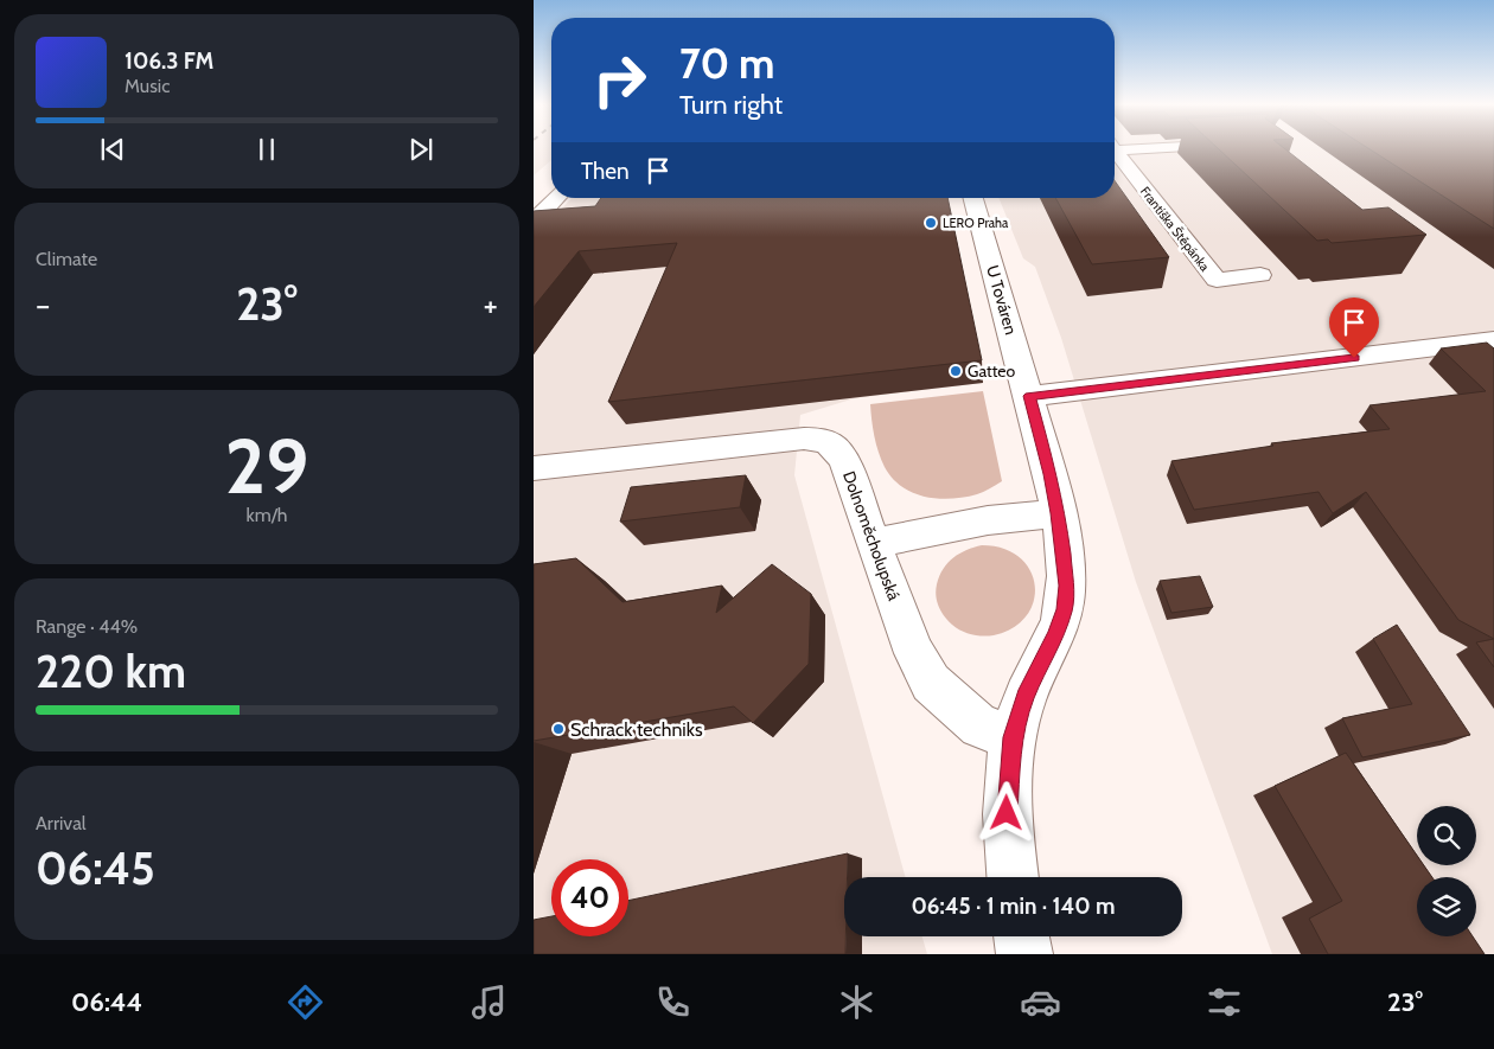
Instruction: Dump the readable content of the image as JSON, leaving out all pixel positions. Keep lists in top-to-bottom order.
{
  "streets": {
    "street": ["Františka Štěpánka", "U Továren", "Dolnoměcholupská"]
  },
  "crossings": [
    ["U Továren", "Dolnoměcholupská"]
  ],
  "places": ["LERO Praha", "Gatteo", "Schrack techniks"],
  "page": {
    "turn": ["70 m", "Turn right"],
    "song": ["106.3 FM", "Music"],
    "then": "Then",
    "tile": [
      "Climate",
      ["29", "km/h"],
      ["Range · 44%", "220 km"],
      ["Arrival", "06:45"]
    ],
    "heat": ["−", "23°", "+"],
    "limit": "40",
    "trip": "06:45 · 1 min · 140 m",
    "tabs": ["06:44", "23°"]
  }
}
